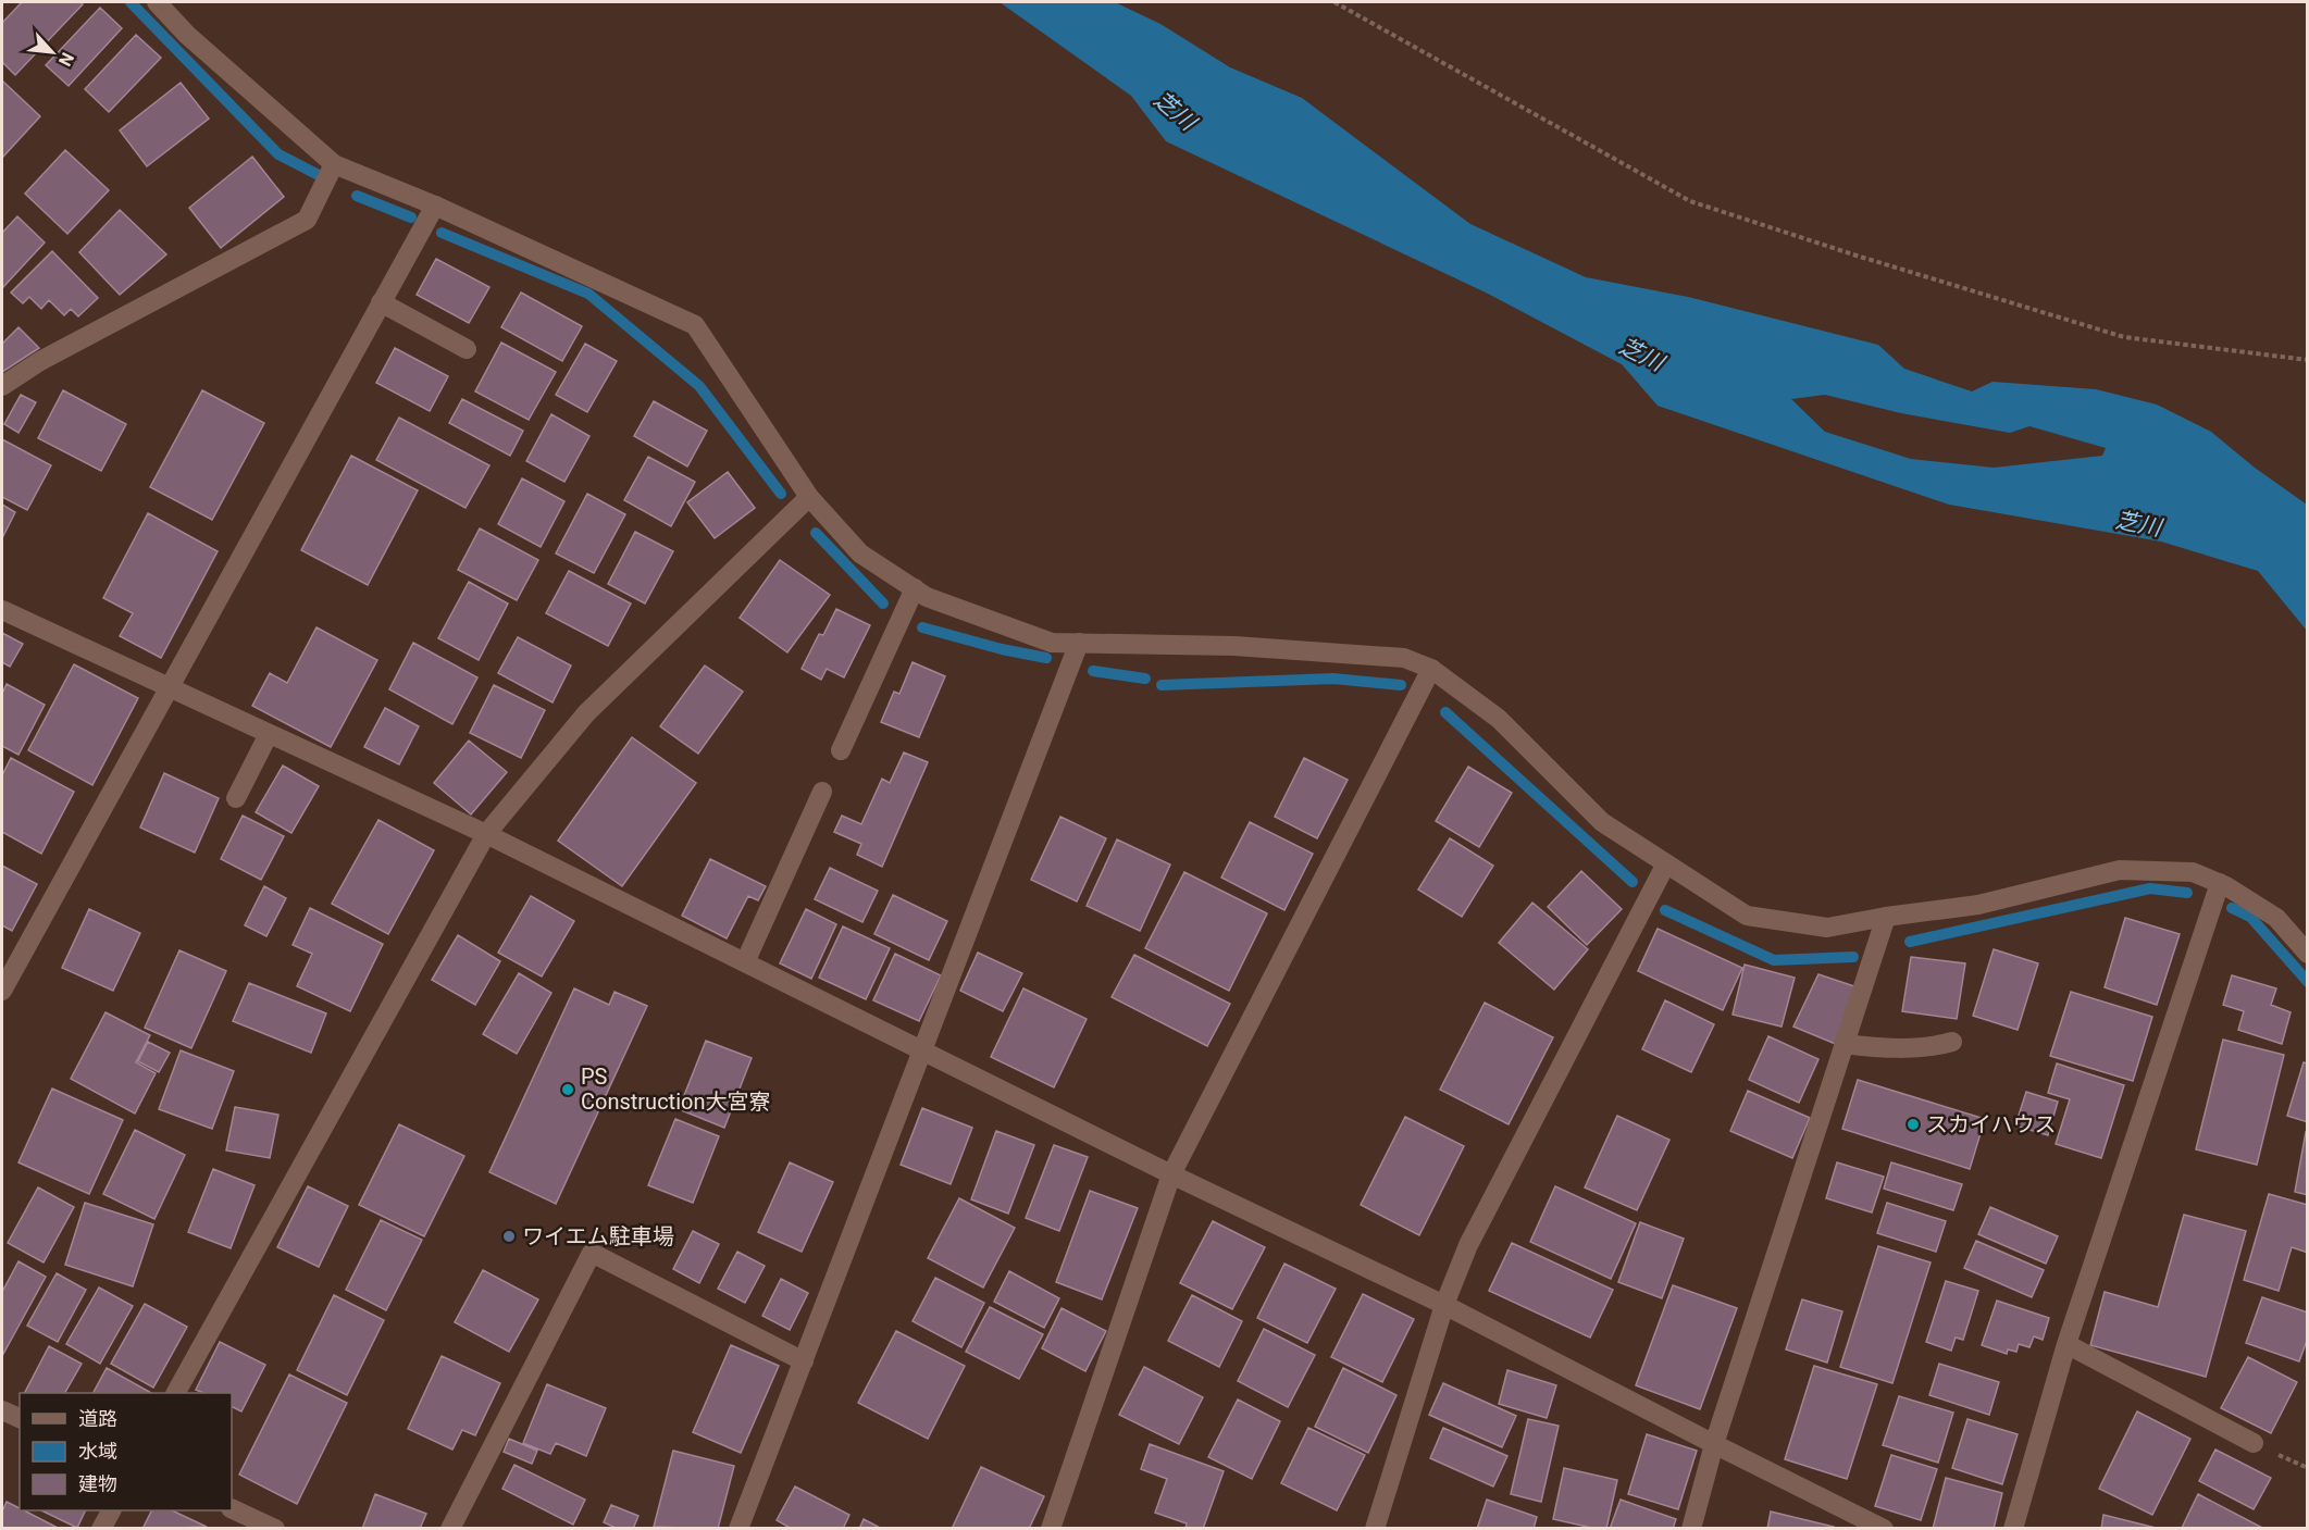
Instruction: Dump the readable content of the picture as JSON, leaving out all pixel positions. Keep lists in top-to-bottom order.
{
  "water": ["芝川"],
  "places": ["PS Construction大宮寮", "スカイハウス", "ワイエム駐車場"],
  "legend": ["道路", "水域", "建物"],
  "north": "bottom right"
}
